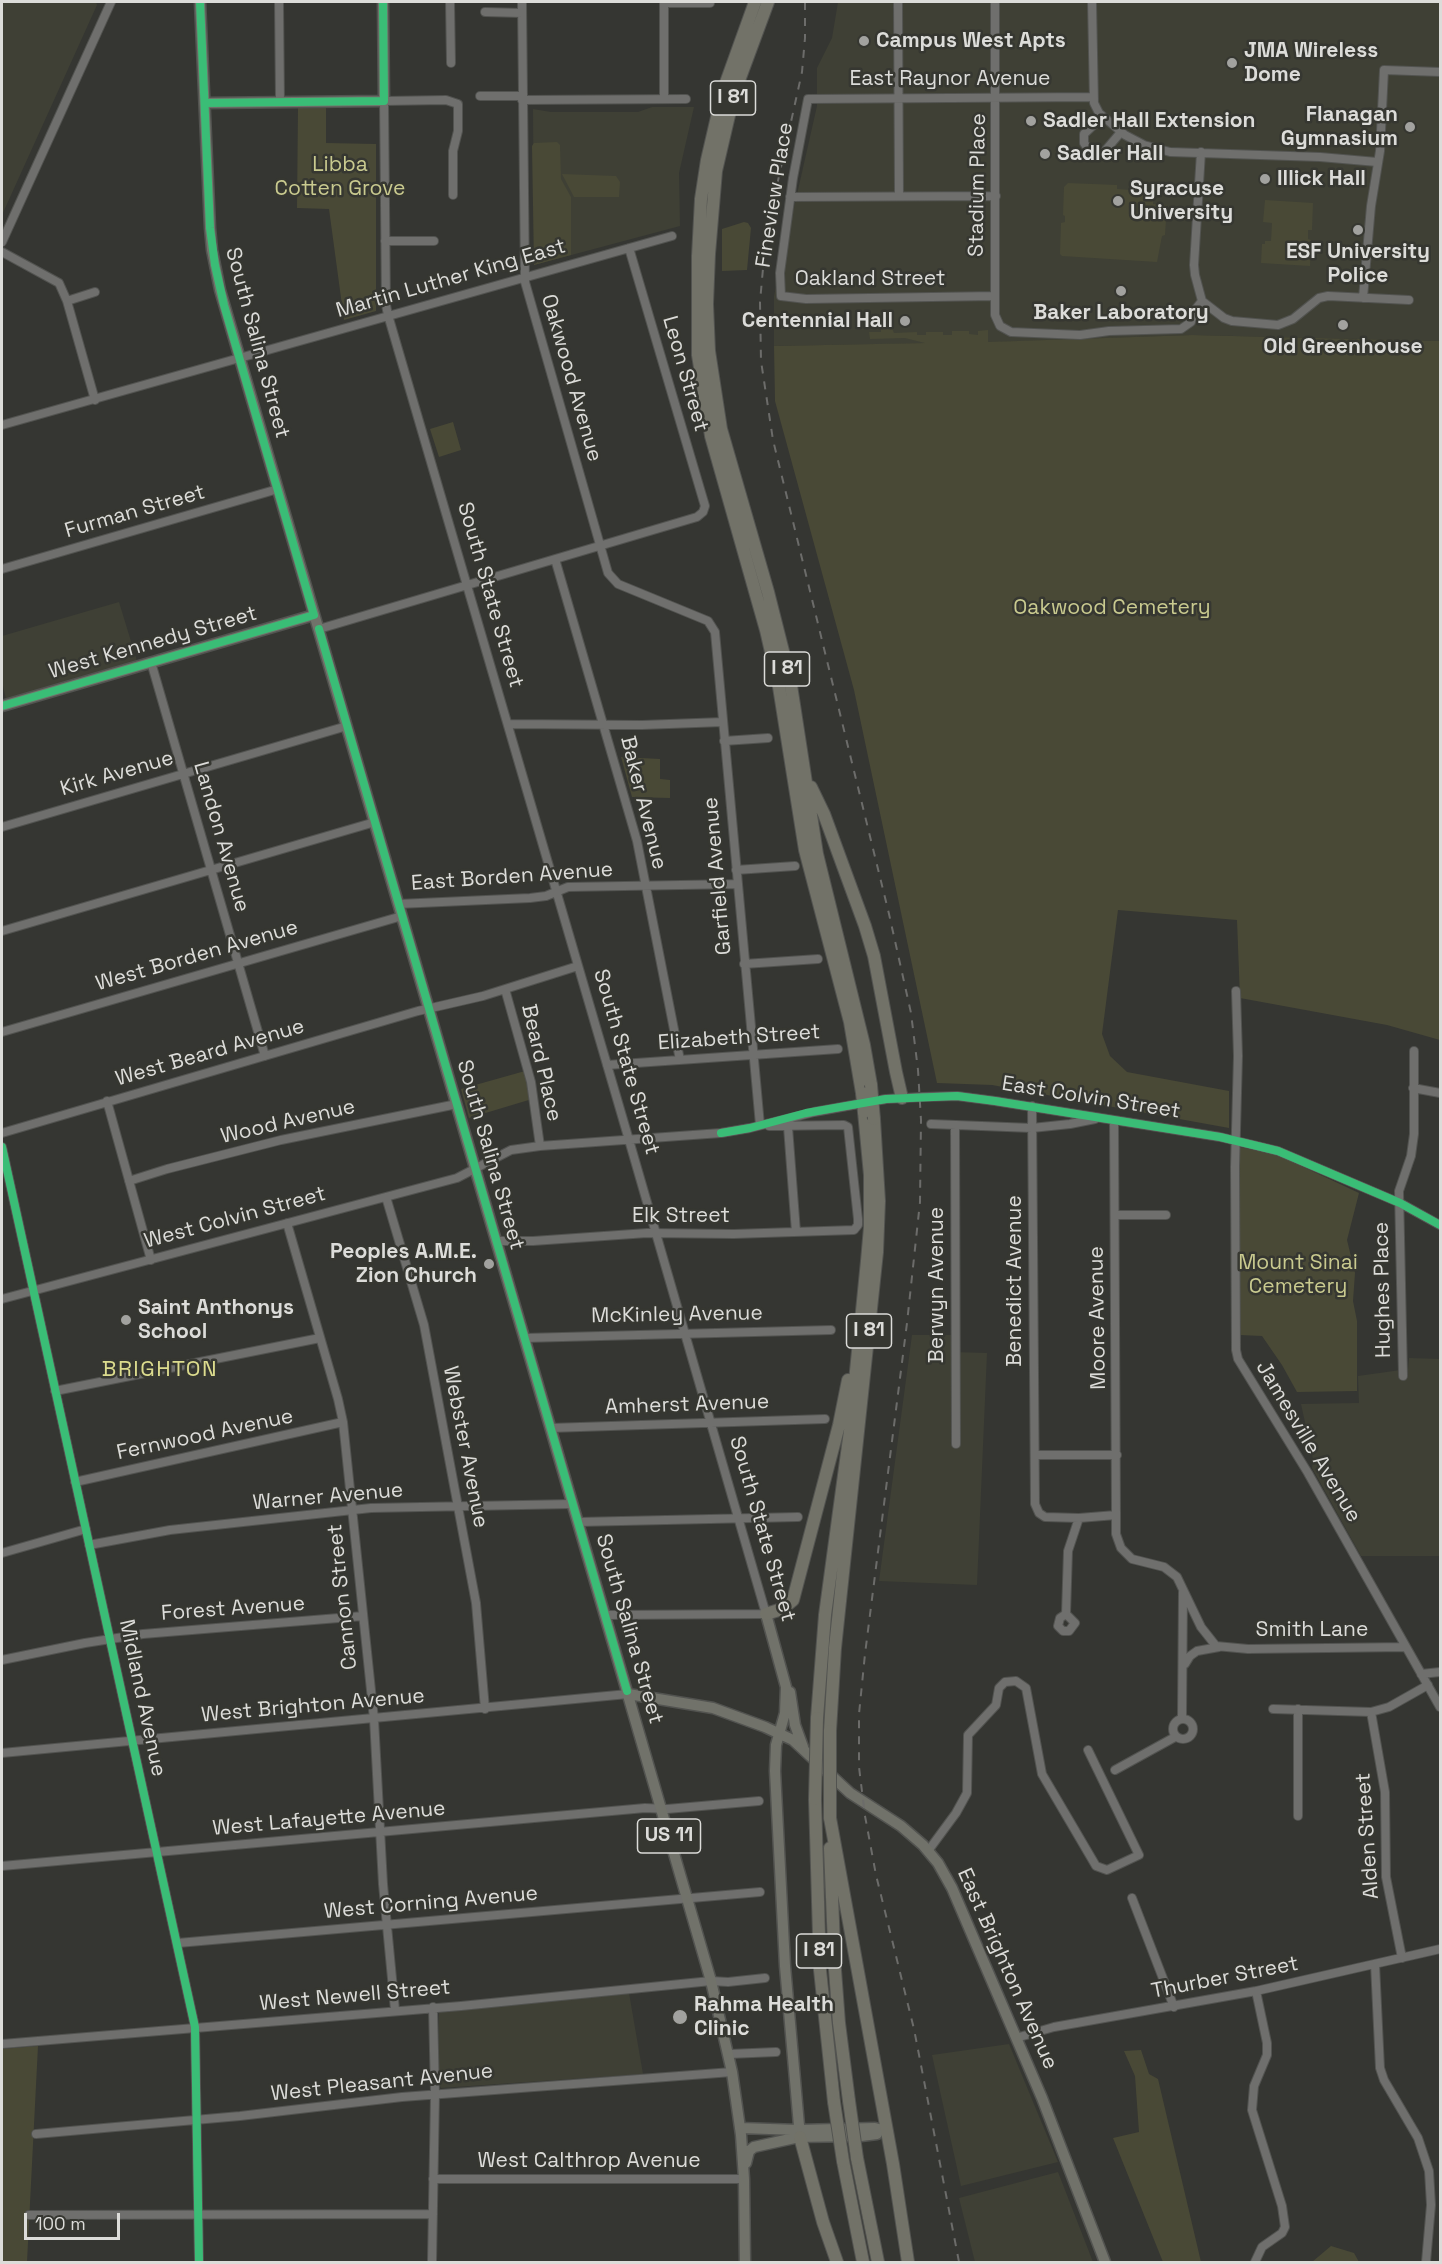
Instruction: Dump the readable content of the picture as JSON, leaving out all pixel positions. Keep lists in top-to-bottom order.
{
  "streets": {
    "highway": ["I 81"],
    "main road": [
      "South Salina Street",
      "South State Street",
      "West Kennedy Street",
      "US 11",
      "East Brighton Avenue"
    ],
    "street": [
      "East Raynor Avenue",
      "Stadium Place",
      "Fineview Place",
      "Martin Luther King East",
      "Oakland Street",
      "Leon Street",
      "Oakwood Avenue",
      "Furman Street",
      "Kirk Avenue",
      "Baker Avenue",
      "Landon Avenue",
      "Garfield Avenue",
      "East Borden Avenue",
      "West Borden Avenue",
      "Elizabeth Street",
      "West Beard Avenue",
      "Beard Place",
      "East Colvin Street",
      "Wood Avenue",
      "Elk Street",
      "West Colvin Street",
      "Benedict Avenue",
      "Berwyn Avenue",
      "Hughes Place",
      "McKinley Avenue",
      "Moore Avenue",
      "Amherst Avenue",
      "Fernwood Avenue",
      "Jamesville Avenue",
      "Webster Avenue",
      "Warner Avenue",
      "Cannon Street",
      "Forest Avenue",
      "Smith Lane",
      "Midland Avenue",
      "West Brighton Avenue",
      "West Lafayette Avenue",
      "Alden Street",
      "West Corning Avenue",
      "Thurber Street",
      "West Newell Street",
      "West Pleasant Avenue",
      "West Calthrop Avenue"
    ]
  },
  "crossings": [
    ["East Raynor Avenue", "Stadium Place"],
    ["East Raynor Avenue", "Fineview Place"],
    ["Stadium Place", "Oakland Street"],
    ["Fineview Place", "Oakland Street"],
    ["Martin Luther King East", "South Salina Street"],
    ["Martin Luther King East", "Leon Street"],
    ["Martin Luther King East", "Oakwood Avenue"],
    ["Martin Luther King East", "South State Street"],
    ["South Salina Street", "Furman Street"],
    ["South Salina Street", "West Kennedy Street"],
    ["South Salina Street", "Kirk Avenue"],
    ["South Salina Street", "East Borden Avenue"],
    ["South Salina Street", "West Borden Avenue"],
    ["South Salina Street", "West Beard Avenue"],
    ["South Salina Street", "East Colvin Street"],
    ["South Salina Street", "Wood Avenue"],
    ["South Salina Street", "Elk Street"],
    ["South Salina Street", "West Colvin Street"],
    ["South Salina Street", "McKinley Avenue"],
    ["South Salina Street", "Amherst Avenue"],
    ["South Salina Street", "Warner Avenue"],
    ["South Salina Street", "West Brighton Avenue"],
    ["South Salina Street", "West Lafayette Avenue"],
    ["South Salina Street", "West Corning Avenue"],
    ["South Salina Street", "East Brighton Avenue"],
    ["South Salina Street", "West Newell Street"],
    ["South Salina Street", "West Pleasant Avenue"],
    ["South Salina Street", "West Calthrop Avenue"],
    ["Leon Street", "Oakwood Avenue"],
    ["Oakwood Avenue", "Garfield Avenue"],
    ["South State Street", "East Borden Avenue"],
    ["South State Street", "Elizabeth Street"],
    ["South State Street", "West Beard Avenue"],
    ["South State Street", "East Colvin Street"],
    ["South State Street", "Elk Street"],
    ["South State Street", "McKinley Avenue"],
    ["South State Street", "Amherst Avenue"],
    ["South State Street", "East Brighton Avenue"],
    ["West Kennedy Street", "Landon Avenue"],
    ["Kirk Avenue", "Landon Avenue"],
    ["Baker Avenue", "East Borden Avenue"],
    ["Baker Avenue", "Elizabeth Street"],
    ["Landon Avenue", "West Borden Avenue"],
    ["Landon Avenue", "West Beard Avenue"],
    ["Garfield Avenue", "East Borden Avenue"],
    ["Garfield Avenue", "Elizabeth Street"],
    ["Garfield Avenue", "East Colvin Street"],
    ["West Beard Avenue", "Beard Place"],
    ["Beard Place", "East Colvin Street"],
    ["East Colvin Street", "Elk Street"],
    ["East Colvin Street", "West Colvin Street"],
    ["East Colvin Street", "Benedict Avenue"],
    ["East Colvin Street", "Berwyn Avenue"],
    ["East Colvin Street", "Hughes Place"],
    ["East Colvin Street", "Moore Avenue"],
    ["East Colvin Street", "Jamesville Avenue"],
    ["West Colvin Street", "Webster Avenue"],
    ["West Colvin Street", "Cannon Street"],
    ["West Colvin Street", "Midland Avenue"],
    ["Fernwood Avenue", "Cannon Street"],
    ["Fernwood Avenue", "Midland Avenue"],
    ["Jamesville Avenue", "Smith Lane"],
    ["Webster Avenue", "Warner Avenue"],
    ["Webster Avenue", "West Brighton Avenue"],
    ["Warner Avenue", "Cannon Street"],
    ["Warner Avenue", "Midland Avenue"],
    ["Cannon Street", "Forest Avenue"],
    ["Cannon Street", "West Brighton Avenue"],
    ["Cannon Street", "West Lafayette Avenue"],
    ["Cannon Street", "West Corning Avenue"],
    ["Cannon Street", "West Newell Street"],
    ["Forest Avenue", "Midland Avenue"],
    ["Midland Avenue", "West Brighton Avenue"],
    ["Midland Avenue", "West Lafayette Avenue"],
    ["Midland Avenue", "West Corning Avenue"],
    ["Midland Avenue", "West Newell Street"],
    ["Midland Avenue", "West Pleasant Avenue"],
    ["West Brighton Avenue", "East Brighton Avenue"],
    ["Alden Street", "Thurber Street"],
    ["East Brighton Avenue", "Thurber Street"]
  ],
  "districts": ["BRIGHTON"],
  "parks": ["Libba Cotten Grove", "Oakwood Cemetery", "Mount Sinai Cemetery"],
  "places": [
    "Campus West Apts",
    "JMA Wireless Dome",
    "Sadler Hall Extension",
    "Flanagan Gymnasium",
    "Sadler Hall",
    "Illick Hall",
    "Syracuse University",
    "ESF University Police",
    "Baker Laboratory",
    "Centennial Hall",
    "Old Greenhouse",
    "Peoples A.M.E. Zion Church",
    "Saint Anthonys School",
    "Rahma Health Clinic"
  ],
  "scale_bar": "100 m"
}
